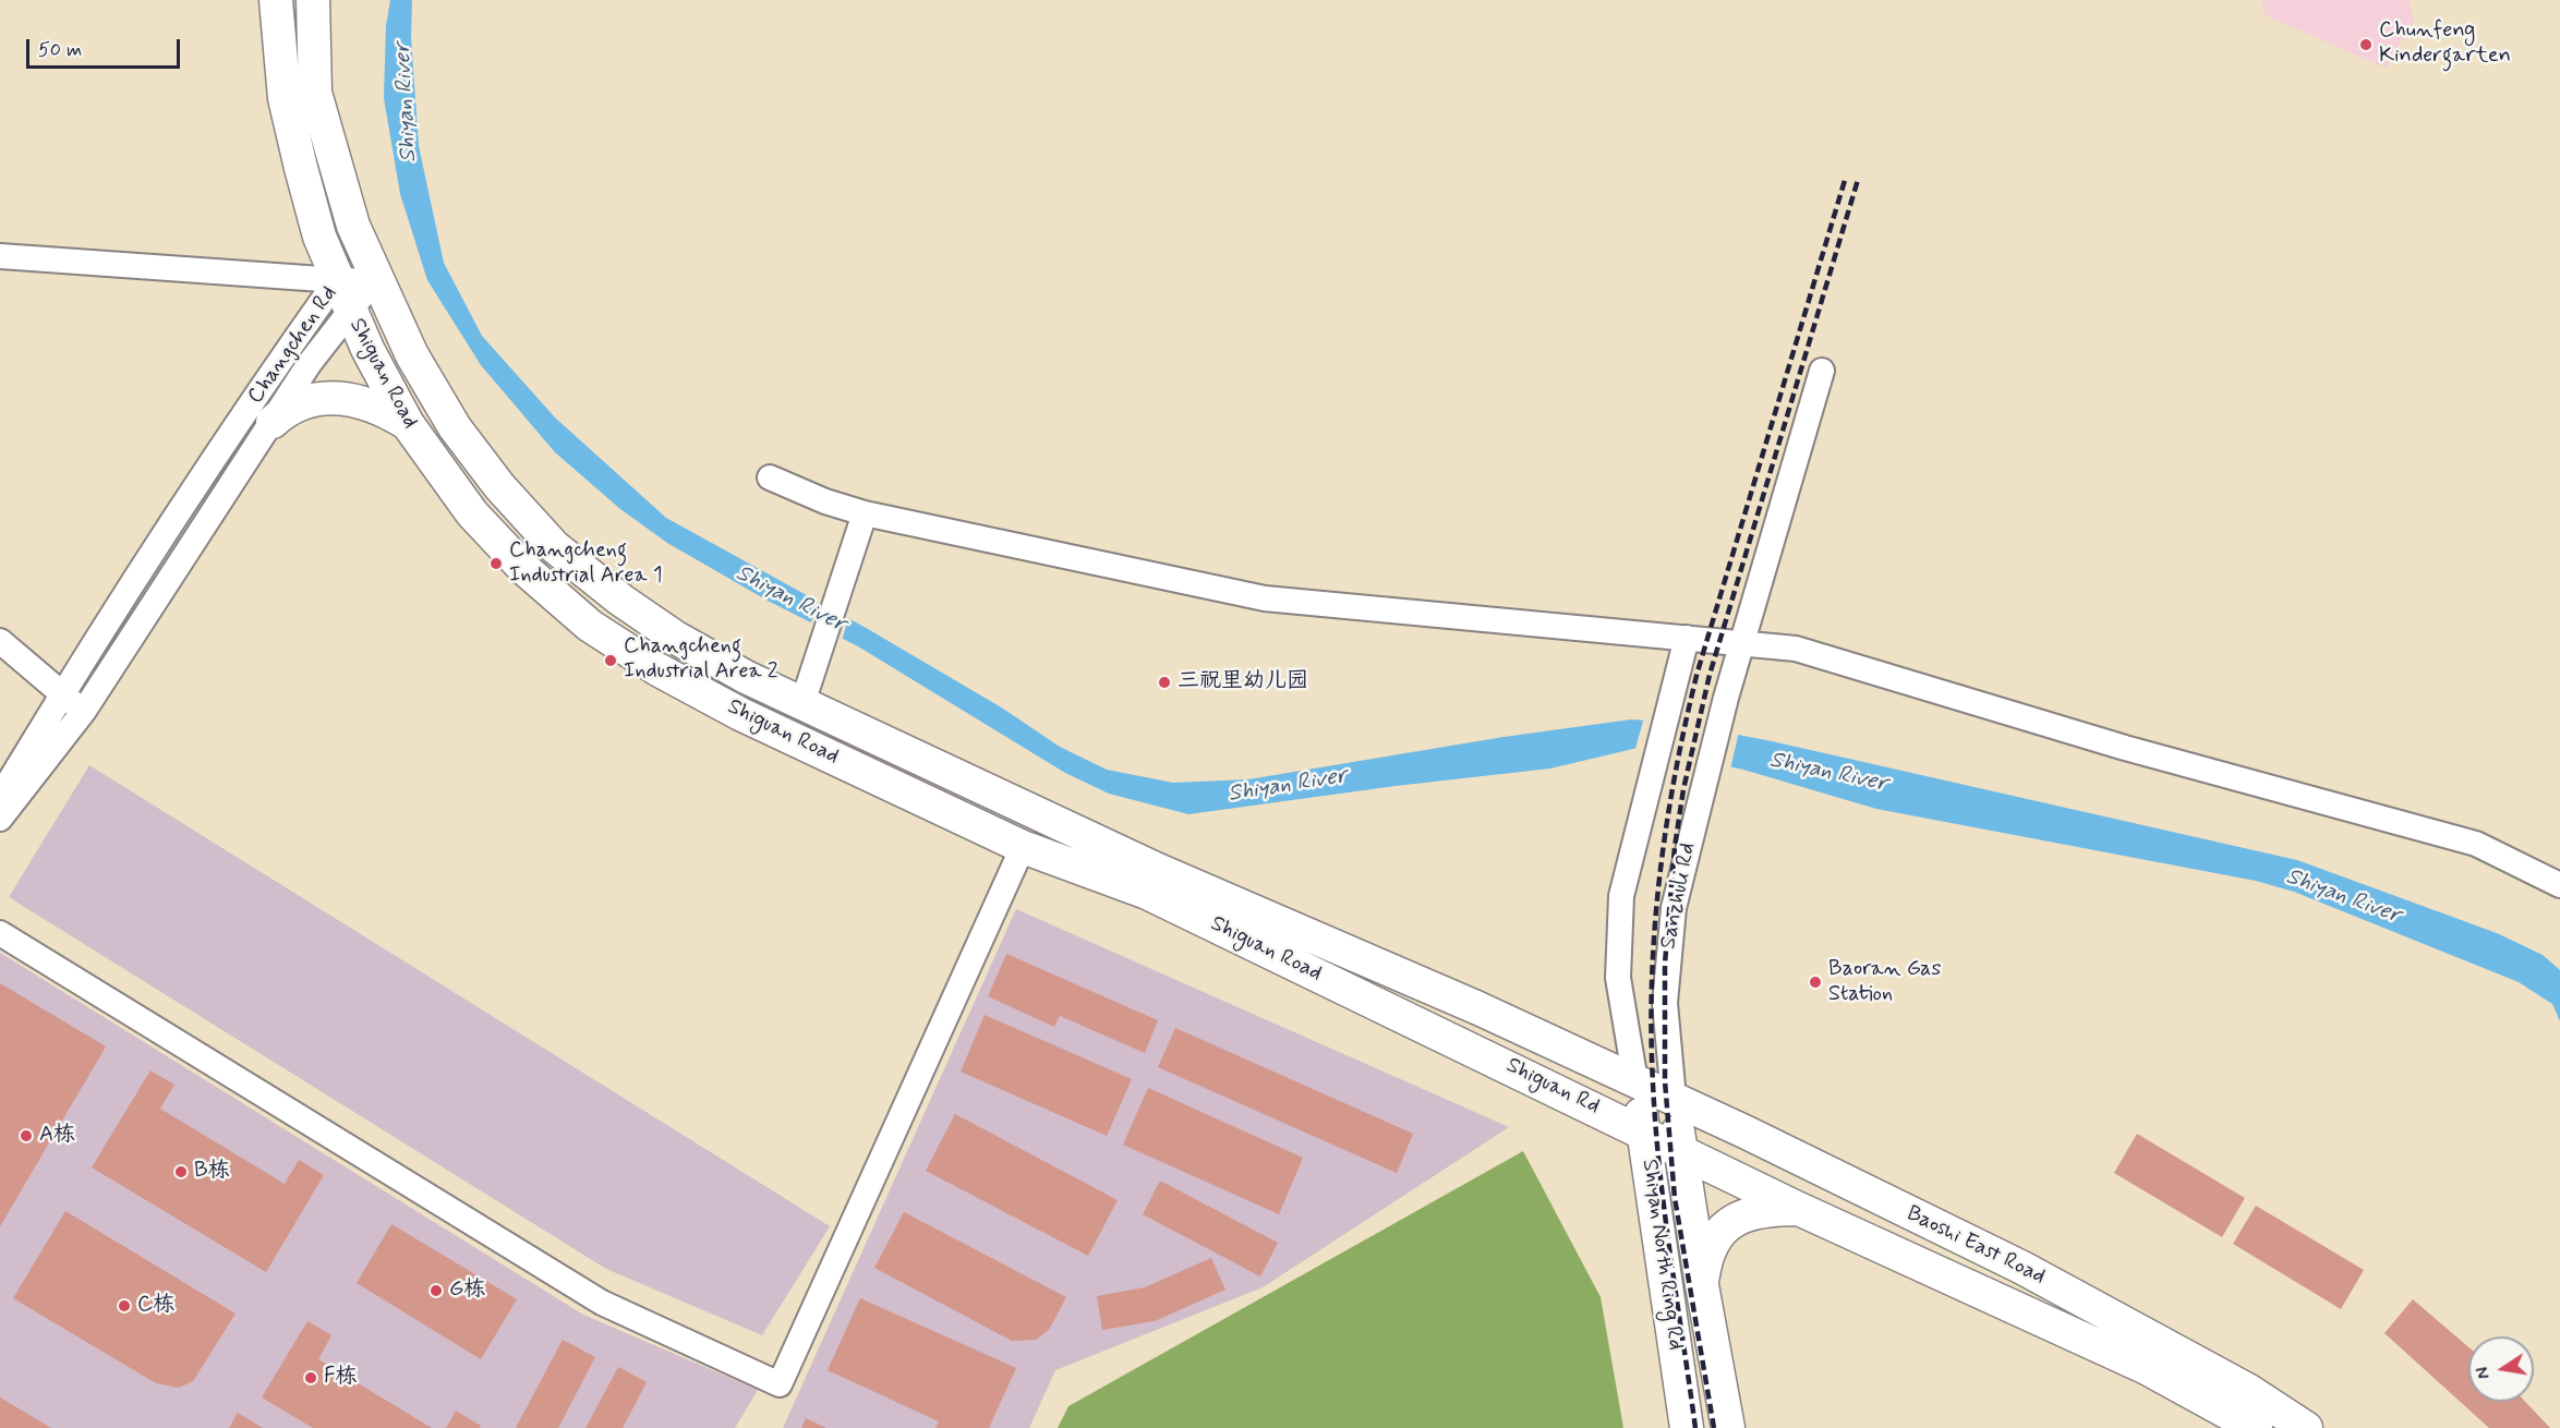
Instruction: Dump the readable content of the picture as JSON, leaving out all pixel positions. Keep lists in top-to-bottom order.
{
  "streets": {
    "main road": [
      "Shiguan Road",
      "Shiguan Rd",
      "Baoshi East Road",
      "Shiyan North Ring Rd"
    ],
    "street": ["Changchen Rd", "Sanzhuli Rd"]
  },
  "crossings": [
    ["Changchen Rd", "Shiguan Road"],
    ["Shiguan Road", "Shiguan Rd"],
    ["Sanzhuli Rd", "Baoshi East Road"],
    ["Sanzhuli Rd", "Shiyan North Ring Rd"],
    ["Shiguan Rd", "Baoshi East Road"],
    ["Shiguan Rd", "Shiyan North Ring Rd"],
    ["Baoshi East Road", "Shiyan North Ring Rd"]
  ],
  "water": ["Shiyan River"],
  "places": [
    "Chunfeng Kindergarten",
    "Changcheng Industrial Area 1",
    "Changcheng Industrial Area 2",
    "三祝里幼儿园",
    "Baoran Gas Station",
    "A栋",
    "B栋",
    "G栋",
    "C栋",
    "F栋"
  ],
  "scale_bar": "50 m",
  "north": "left"
}
